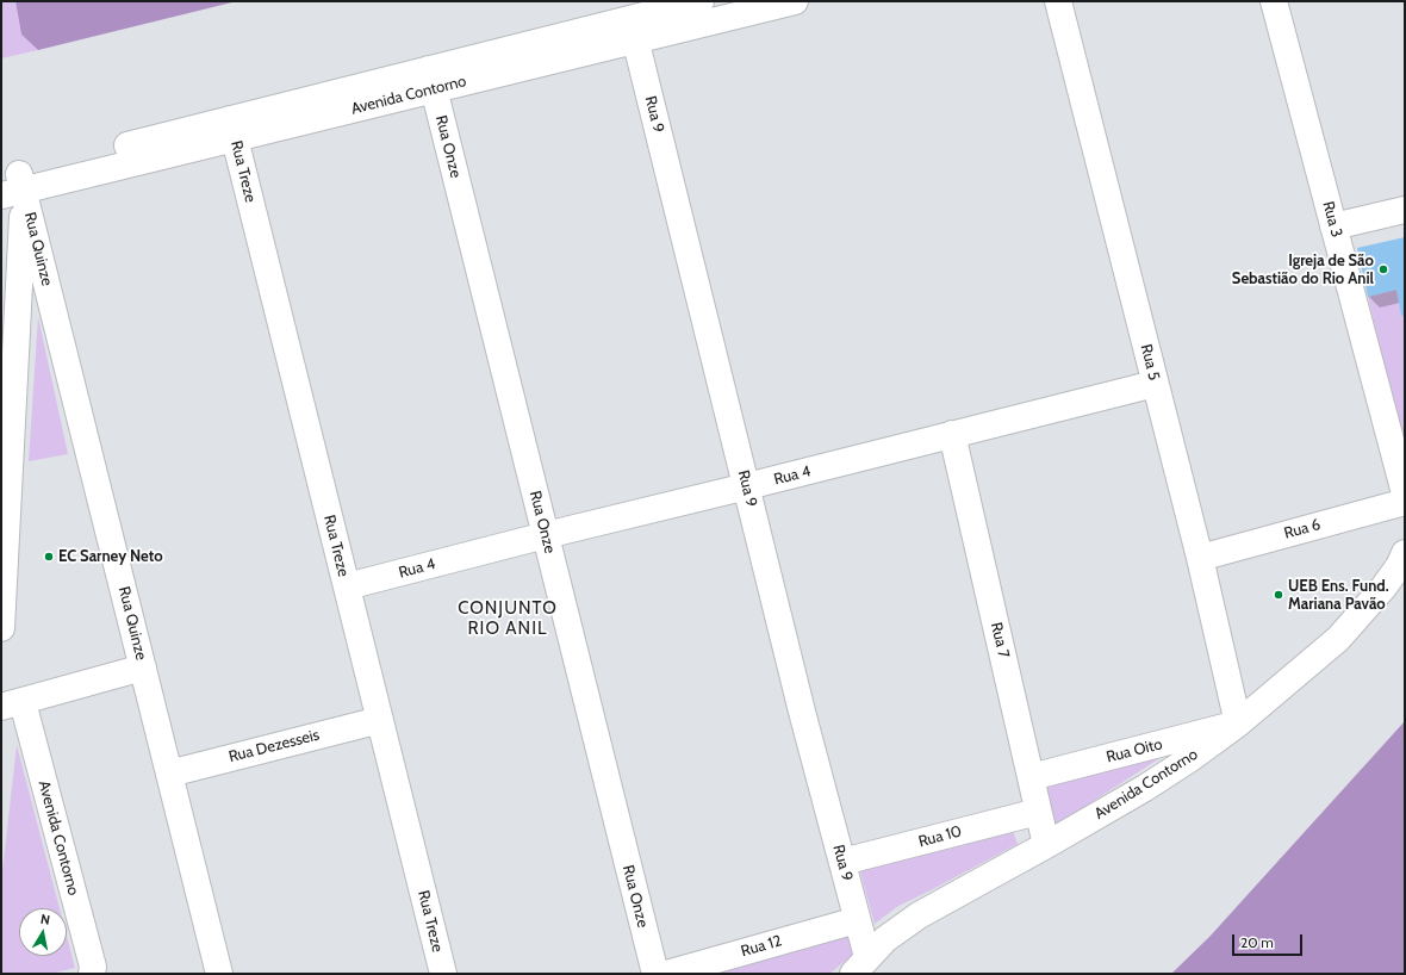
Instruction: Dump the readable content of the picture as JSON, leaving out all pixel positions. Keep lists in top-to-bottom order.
{
  "streets": {
    "street": [
      "Avenida Contorno",
      "Rua 9",
      "Rua Onze",
      "Rua Treze",
      "Rua 3",
      "Rua Quinze",
      "Rua 5",
      "Rua 4",
      "Rua 6",
      "Rua 7",
      "Rua Dezesseis",
      "Rua Oito",
      "Rua 10",
      "Rua 12"
    ]
  },
  "crossings": [
    ["Avenida Contorno", "Rua 9"],
    ["Avenida Contorno", "Rua Onze"],
    ["Avenida Contorno", "Rua Treze"],
    ["Avenida Contorno", "Rua Quinze"],
    ["Avenida Contorno", "Rua 5"],
    ["Avenida Contorno", "Rua 7"],
    ["Avenida Contorno", "Rua Oito"],
    ["Rua 9", "Rua 4"],
    ["Rua 9", "Rua 10"],
    ["Rua 9", "Rua 12"],
    ["Rua Onze", "Rua 4"],
    ["Rua Treze", "Rua 4"],
    ["Rua Treze", "Rua Dezesseis"],
    ["Rua Quinze", "Rua Dezesseis"],
    ["Rua 5", "Rua 4"],
    ["Rua 5", "Rua 6"],
    ["Rua 5", "Rua Oito"],
    ["Rua 4", "Rua 7"],
    ["Rua 7", "Rua Oito"],
    ["Rua 7", "Rua 10"]
  ],
  "districts": ["CONJUNTO RIO ANIL"],
  "places": ["Igreja de São Sebastião do Rio Anil", "EC Sarney Neto", "UEB Ens. Fund. Mariana Pavão"],
  "scale_bar": "20 m",
  "north": "top"
}
